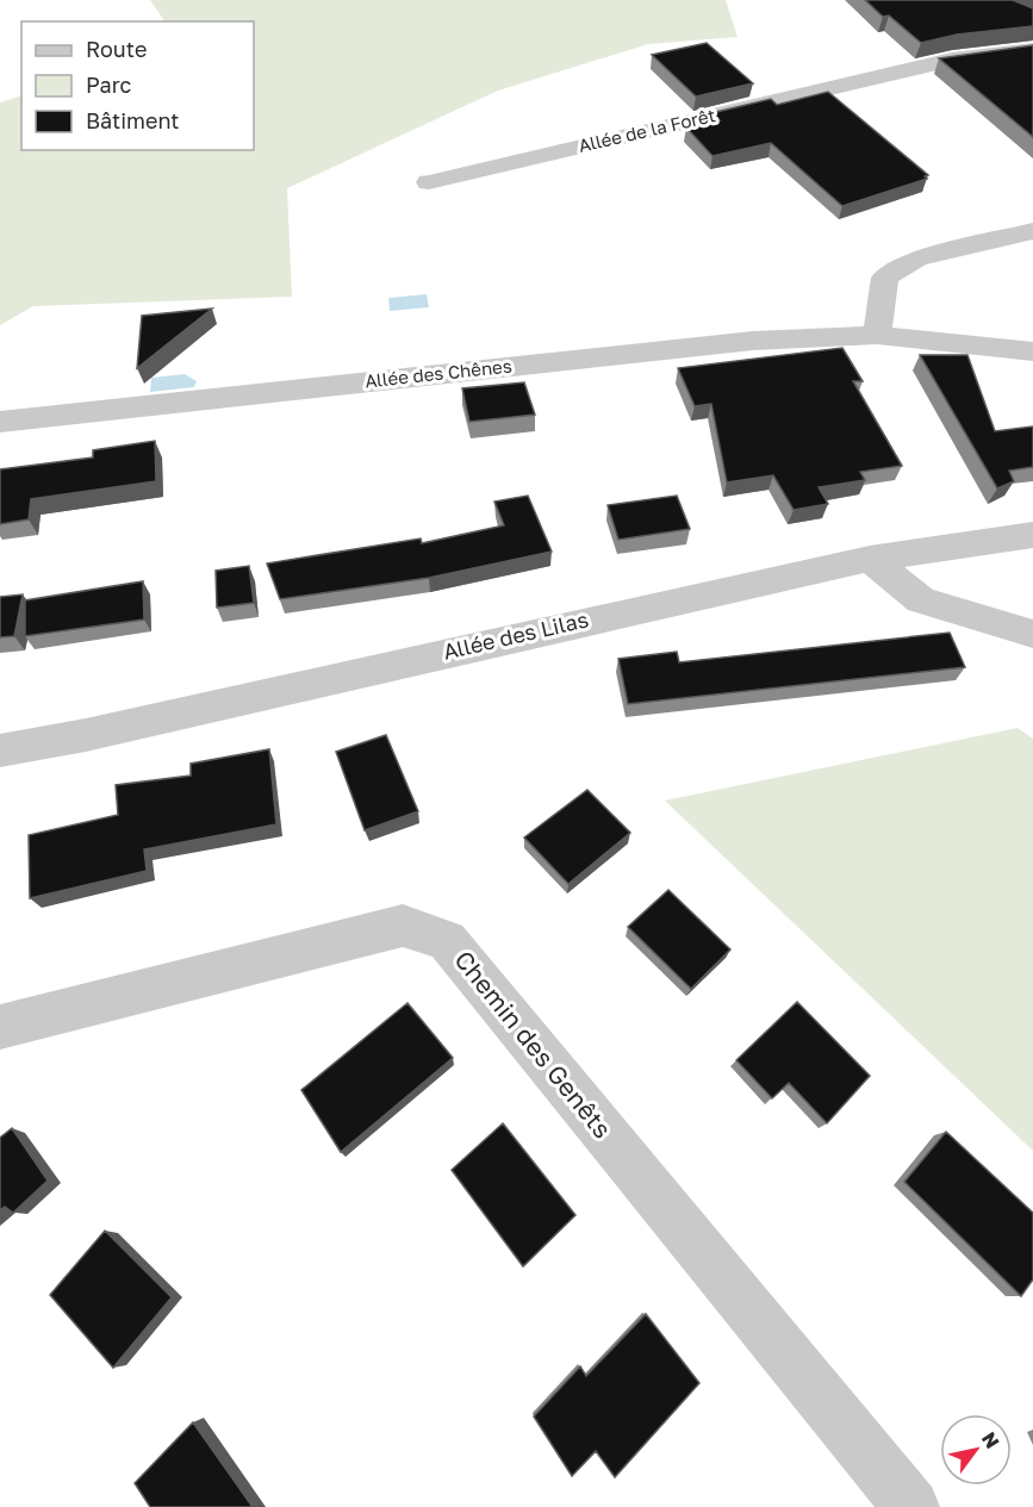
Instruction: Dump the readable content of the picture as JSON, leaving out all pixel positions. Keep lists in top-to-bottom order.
{
  "streets": {
    "street": [
      "Allée de la Forêt",
      "Allée des Chênes",
      "Allée des Lilas",
      "Chemin des Genêts"
    ]
  },
  "legend": ["Route", "Parc", "Bâtiment"],
  "north": "top right"
}
